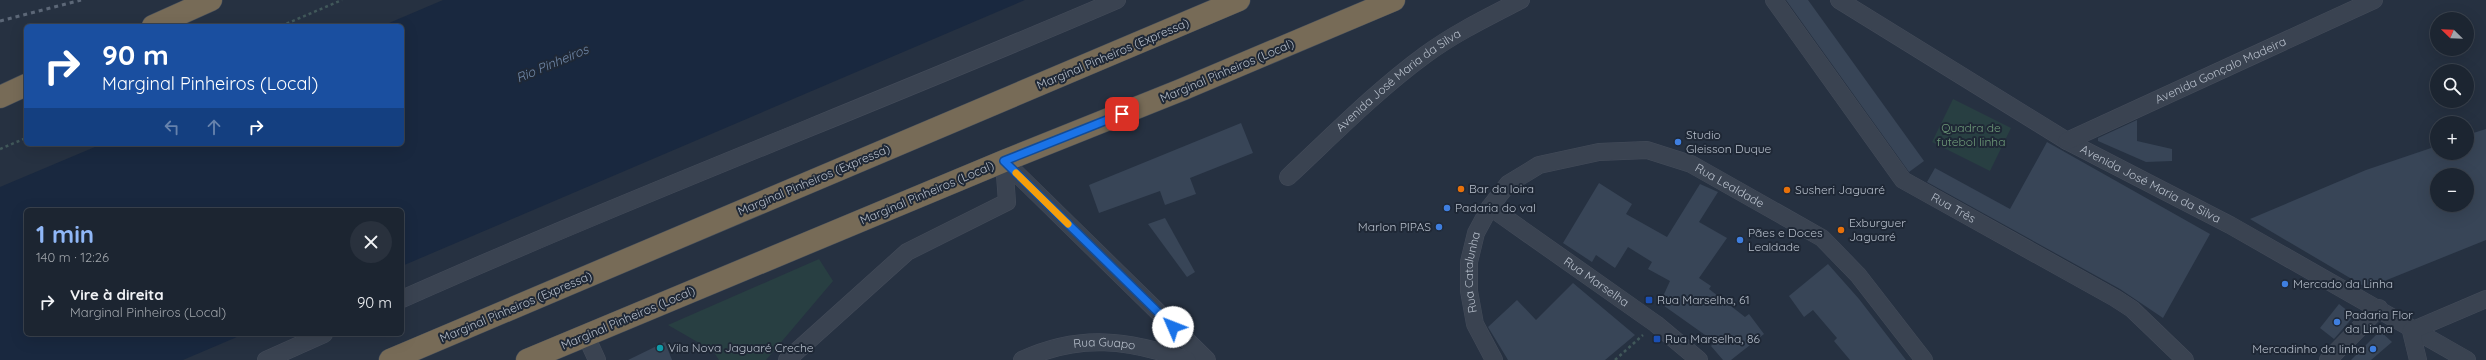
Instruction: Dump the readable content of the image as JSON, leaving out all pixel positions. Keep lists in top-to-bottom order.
{
  "streets": {
    "highway": ["Marginal Pinheiros (Expressa)", "Marginal Pinheiros (Local)"],
    "street": [
      "Avenida Gonçalo Madeira",
      "Avenida José Maria da Silva",
      "Rua Lealdade",
      "Rua Três",
      "Rua Catalunha",
      "Rua Marselha",
      "Rua Guapo"
    ]
  },
  "crossings": [
    ["Avenida Gonçalo Madeira", "Avenida José Maria da Silva"],
    ["Rua Lealdade", "Rua Catalunha"],
    ["Rua Lealdade", "Rua Marselha"],
    ["Rua Catalunha", "Rua Marselha"]
  ],
  "water": ["Rio Pinheiros"],
  "parks": ["Quadra de futebol linha"],
  "places": {
    "other": [
      "Studio Gleisson Duque",
      "Bar da loira",
      "Susheri Jaguaré",
      "Padaria do val",
      "Marlon PIPAS",
      "Exburguer Jaguaré",
      "Pães e Doces Lealdade",
      "Mercado da Linha",
      "Padaria Flor da Linha",
      "Vila Nova Jaguaré Creche",
      "Mercadinho da linha"
    ],
    "transit": ["Rua Marselha, 61", "Rua Marselha, 86"]
  },
  "north": "top left",
  "page": {
    "map_buttons": ["+", "−"],
    "turn": ["90 m", "Marginal Pinheiros (Local)"],
    "heading": ["1 min", "140 m · 12:26"],
    "list": [
      {
        "name": "Vire à direita",
        "note": "Marginal Pinheiros (Local)",
        "value": "90 m"
      }
    ]
  }
}
